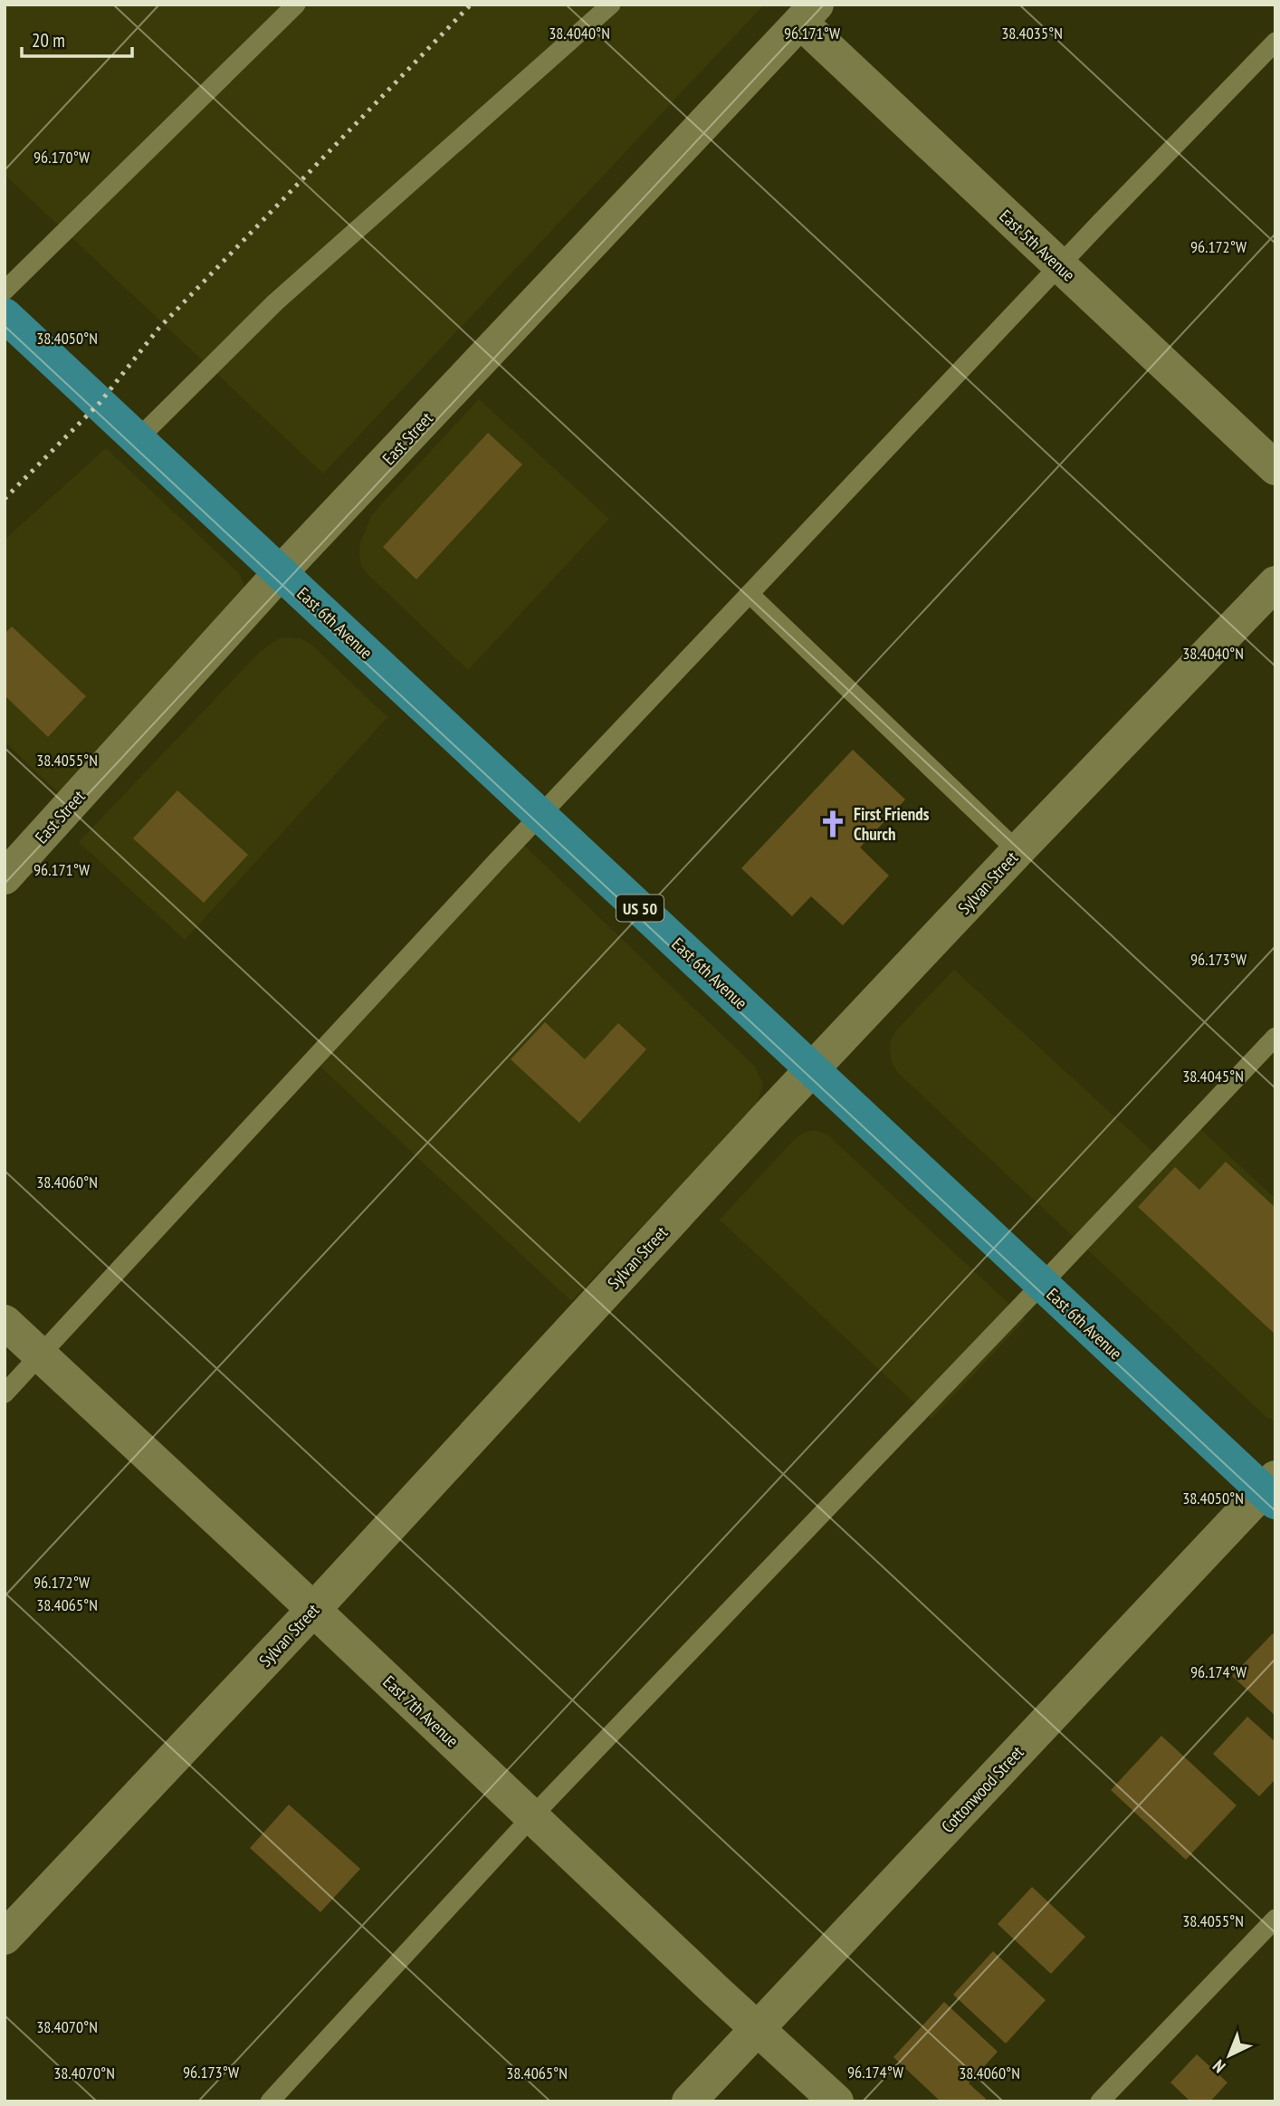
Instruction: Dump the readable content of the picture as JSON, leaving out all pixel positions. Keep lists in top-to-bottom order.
{
  "streets": {
    "main road": ["East 6th Avenue", "US 50"],
    "street": [
      "East 5th Avenue",
      "East Street",
      "Sylvan Street",
      "East 7th Avenue",
      "Cottonwood Street"
    ]
  },
  "crossings": [
    ["East 5th Avenue", "East Street"],
    ["East Street", "East 6th Avenue"],
    ["East 6th Avenue", "Sylvan Street"],
    ["East 6th Avenue", "Cottonwood Street"],
    ["Sylvan Street", "East 7th Avenue"],
    ["East 7th Avenue", "Cottonwood Street"]
  ],
  "places": {
    "church": ["First Friends Church"]
  },
  "scale_bar": "20 m",
  "north": "bottom left",
  "coordinates": [
    "38.4040°N",
    "38.4035°N",
    "96.171°W",
    "96.170°W",
    "96.172°W",
    "38.4050°N",
    "38.4055°N",
    "96.173°W",
    "38.4045°N",
    "38.4060°N",
    "38.4065°N",
    "96.174°W",
    "38.4070°N"
  ]
}
